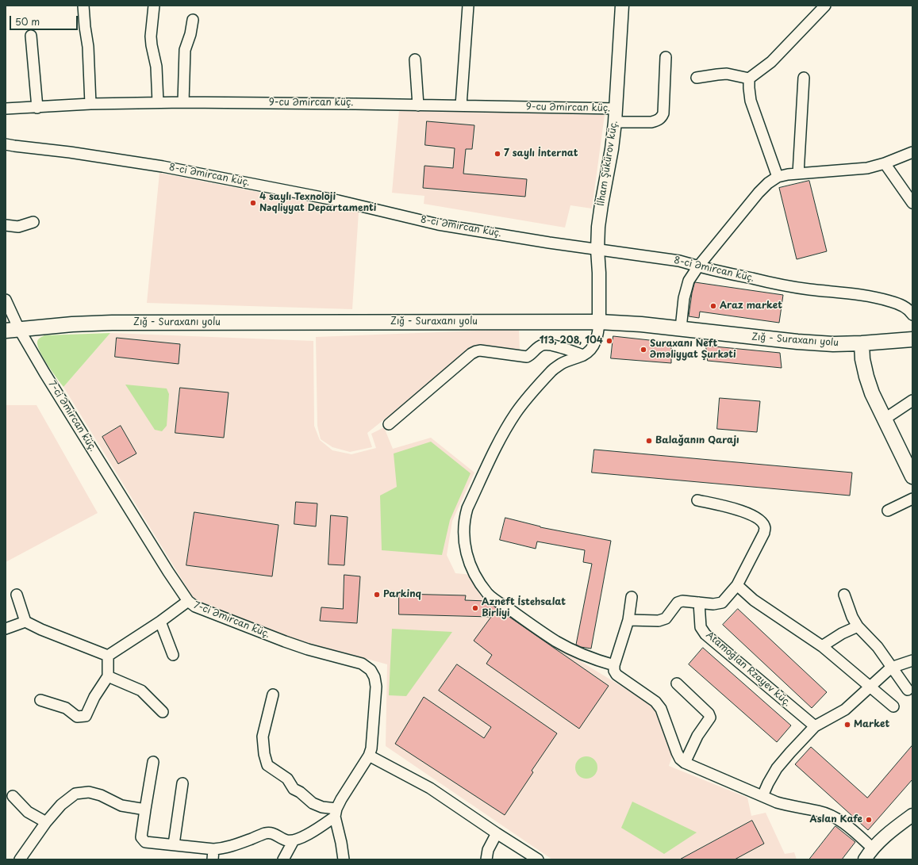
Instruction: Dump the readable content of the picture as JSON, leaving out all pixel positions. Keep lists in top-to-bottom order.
{
  "streets": {
    "main road": ["Zığ - Suraxanı yolu"],
    "street": [
      "9-cu Əmircan küç.",
      "İlham Şükürov küç.",
      "8-ci Əmircan küç.",
      "7-ci Əmircan küç.",
      "Atamoğlan Rzayev küç."
    ]
  },
  "crossings": [
    ["9-cu Əmircan küç.", "İlham Şükürov küç."],
    ["İlham Şükürov küç.", "8-ci Əmircan küç."],
    ["İlham Şükürov küç.", "Zığ - Suraxanı yolu"],
    ["Zığ - Suraxanı yolu", "7-ci Əmircan küç."]
  ],
  "places": [
    "7 saylı İnternat",
    "4 saylı Texnoloji Nəqliyyat Departamenti",
    "Araz market",
    "113, 208, 104",
    "Suraxanı Neft Əməliyyat Şurkəti",
    "Balağanın Qarajı",
    "Parkinq",
    "Azneft İstehsalat Birliyi",
    "Market",
    "Aslan Kafe"
  ],
  "scale_bar": "50 m"
}
